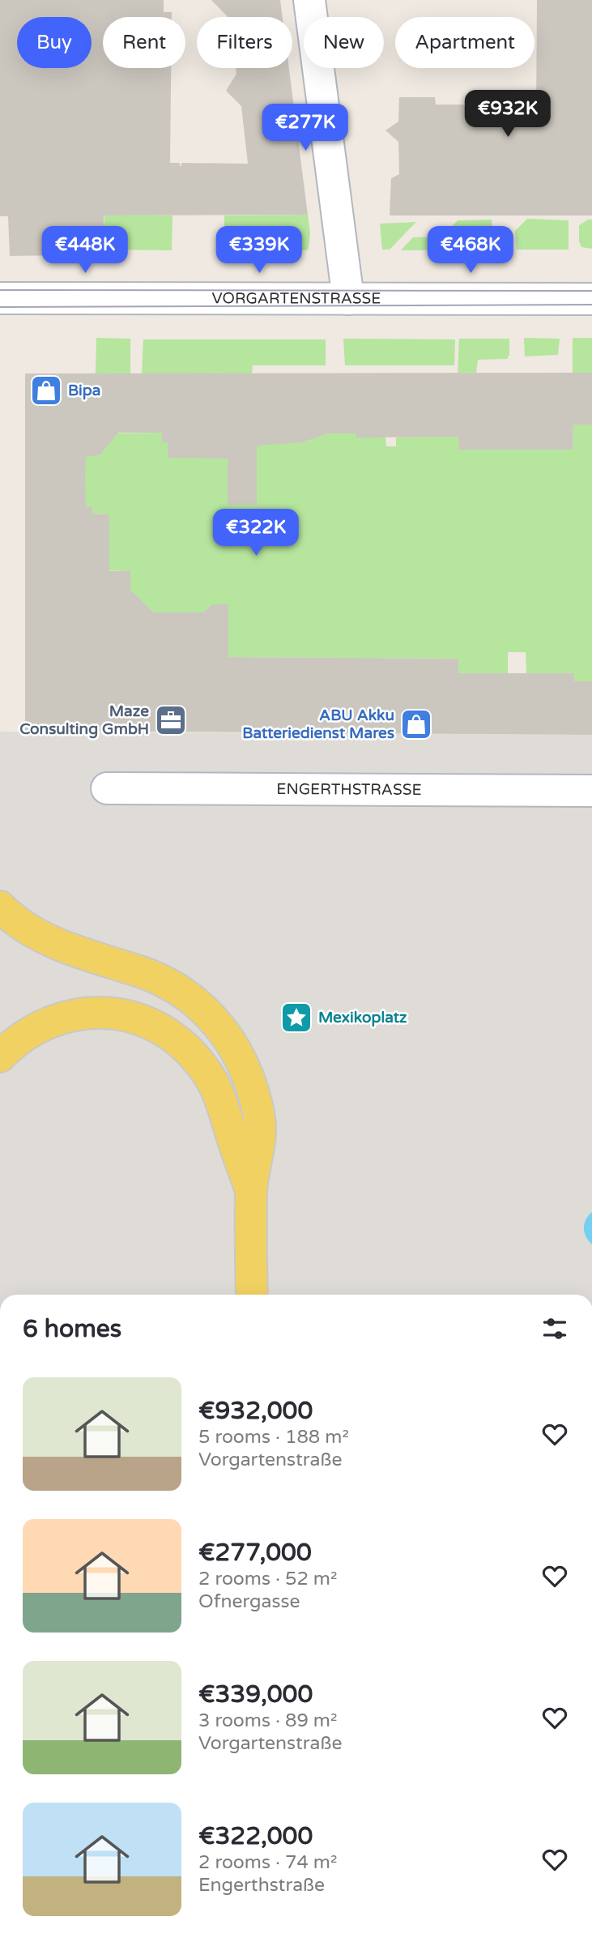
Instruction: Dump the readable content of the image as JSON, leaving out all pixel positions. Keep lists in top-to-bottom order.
{
  "streets": {
    "street": ["VORGARTENSTRASSE", "ENGERTHSTRASSE"]
  },
  "places": {
    "shop": ["Bipa", "ABU Akku Batteriedienst Mares"],
    "office": ["Maze Consulting GmbH"],
    "place": ["Mexikoplatz"]
  },
  "page": {
    "chip": [
      "Buy",
      "Rent",
      "Filters",
      "New",
      "Apartment"
    ],
    "price": [
      "€932K",
      "€277K",
      "€448K",
      "€339K",
      "€468K",
      "€322K"
    ],
    "heading": "6 homes",
    "list": [
      {
        "name": "€932,000",
        "note": "5 rooms · 188 m² · Vorgartenstraße"
      },
      {
        "name": "€277,000",
        "note": "2 rooms · 52 m² · Ofnergasse"
      },
      {
        "name": "€339,000",
        "note": "3 rooms · 89 m² · Vorgartenstraße"
      },
      {
        "name": "€322,000",
        "note": "2 rooms · 74 m² · Engerthstraße"
      }
    ]
  }
}
